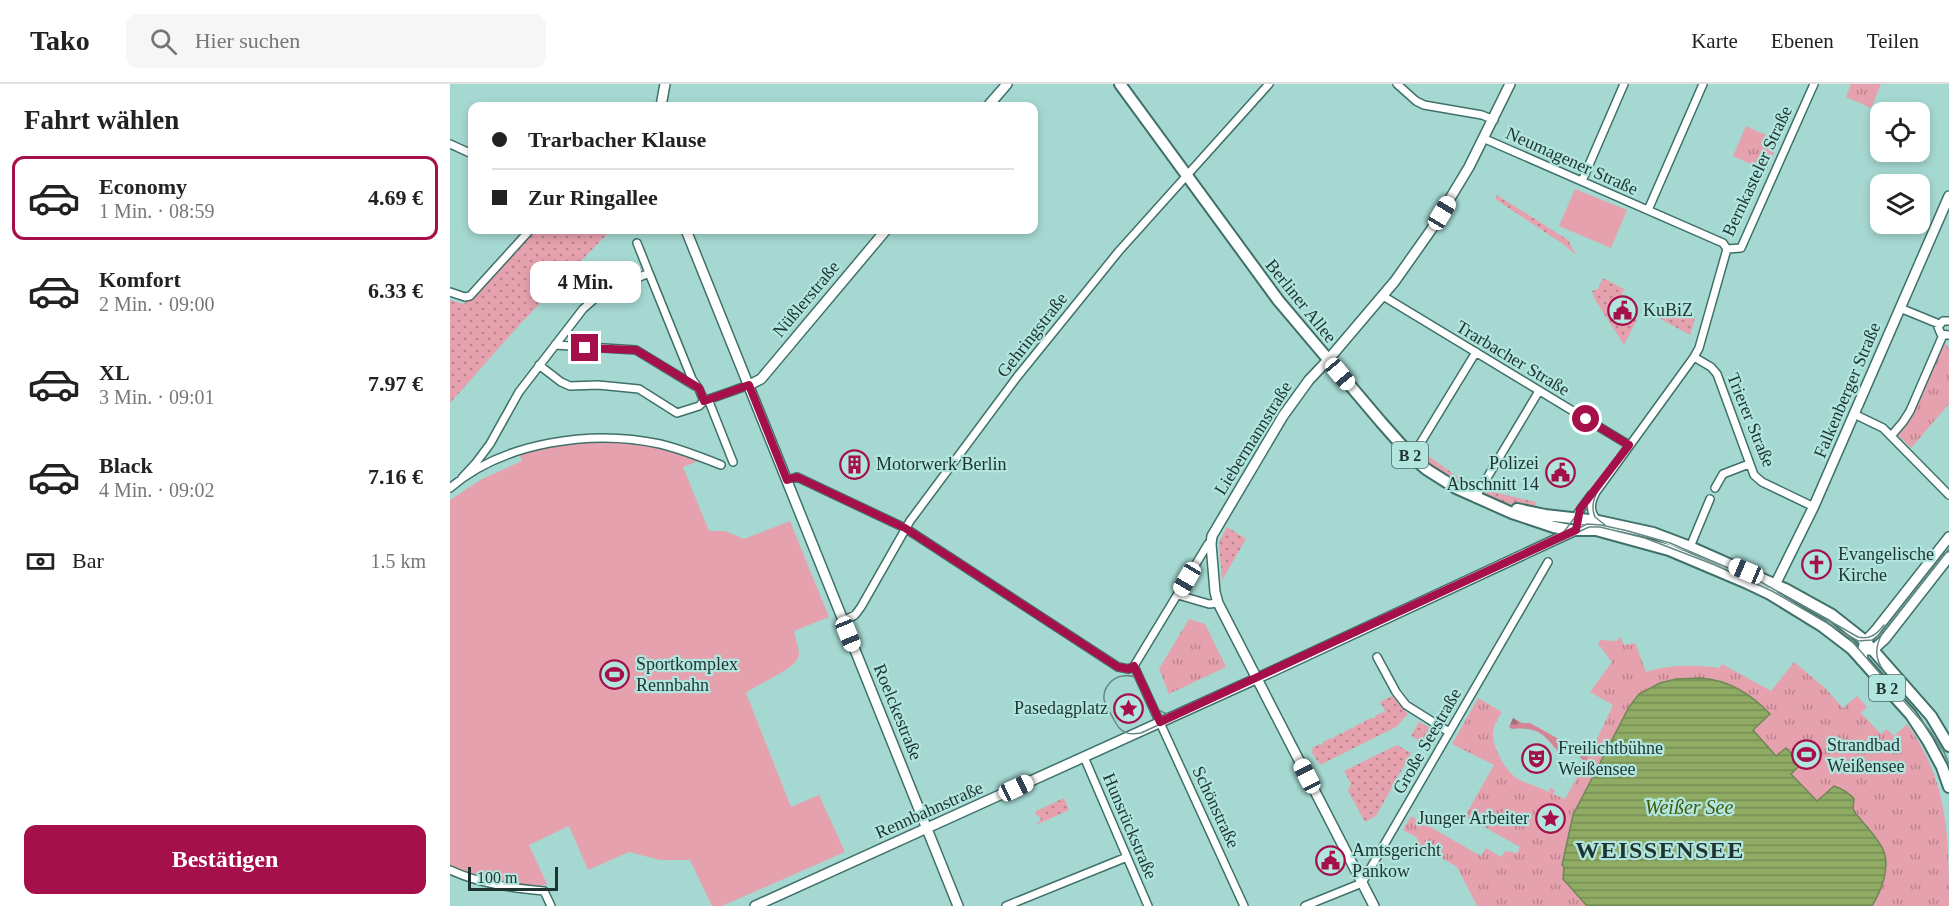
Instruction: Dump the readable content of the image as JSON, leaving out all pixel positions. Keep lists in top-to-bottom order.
{
  "streets": {
    "main road": [
      "Nüßlerstraße",
      "Berliner Allee",
      "Falkenberger Straße",
      "Liebermannstraße",
      "B 2",
      "Roelckestraße",
      "Rennbahnstraße"
    ],
    "street": [
      "Neumagener Straße",
      "Bernkasteler Straße",
      "Gehringstraße",
      "Trarbacher Straße",
      "Trierer Straße",
      "Große Seestraße",
      "Schönstraße",
      "Hunsrückstraße"
    ]
  },
  "crossings": [
    ["Neumagener Straße", "Bernkasteler Straße"],
    ["Neumagener Straße", "Liebermannstraße"],
    ["Bernkasteler Straße", "Berliner Allee"],
    ["Bernkasteler Straße", "Trarbacher Straße"],
    ["Bernkasteler Straße", "Trierer Straße"],
    ["Bernkasteler Straße", "Rennbahnstraße"],
    ["Nüßlerstraße", "Roelckestraße"],
    ["Berliner Allee", "Gehringstraße"],
    ["Berliner Allee", "Falkenberger Straße"],
    ["Berliner Allee", "Liebermannstraße"],
    ["Berliner Allee", "Rennbahnstraße"],
    ["Gehringstraße", "Roelckestraße"],
    ["Trarbacher Straße", "Liebermannstraße"],
    ["Falkenberger Straße", "Trierer Straße"],
    ["Roelckestraße", "Rennbahnstraße"],
    ["Schönstraße", "Rennbahnstraße"],
    ["Rennbahnstraße", "Hunsrückstraße"]
  ],
  "districts": ["WEISSENSEE"],
  "water": ["Weißer See"],
  "places": {
    "public building": ["KuBiZ", "Polizei Abschnitt 14", "Amtsgericht Pankow"],
    "building": ["Motorwerk Berlin"],
    "church": ["Evangelische Kirche"],
    "sports": ["Sportkomplex Rennbahn", "Strandbad Weißensee"],
    "place": ["Pasedagplatz", "Junger Arbeiter"],
    "theatre": ["Freilichtbühne Weißensee"]
  },
  "scale_bar": "100 m",
  "page": {
    "header": "Tako",
    "search": "Hier suchen",
    "nav": ["Karte", "Ebenen", "Teilen"],
    "heading": "Fahrt wählen",
    "banner": ["Trarbacher Klause", "Zur Ringallee"],
    "list": [
      {
        "name": "Economy",
        "note": "1 Min. · 08:59",
        "value": "4.69 €"
      },
      {
        "name": "Komfort",
        "note": "2 Min. · 09:00",
        "value": "6.33 €"
      },
      {
        "name": "XL",
        "note": "3 Min. · 09:01",
        "value": "7.97 €"
      },
      {
        "name": "Black",
        "note": "4 Min. · 09:02",
        "value": "7.16 €"
      }
    ],
    "bubble": "4 Min.",
    "pay": ["Bar", "1.5 km"],
    "buttons": "Bestätigen",
    "scale": "100 m"
  }
}
